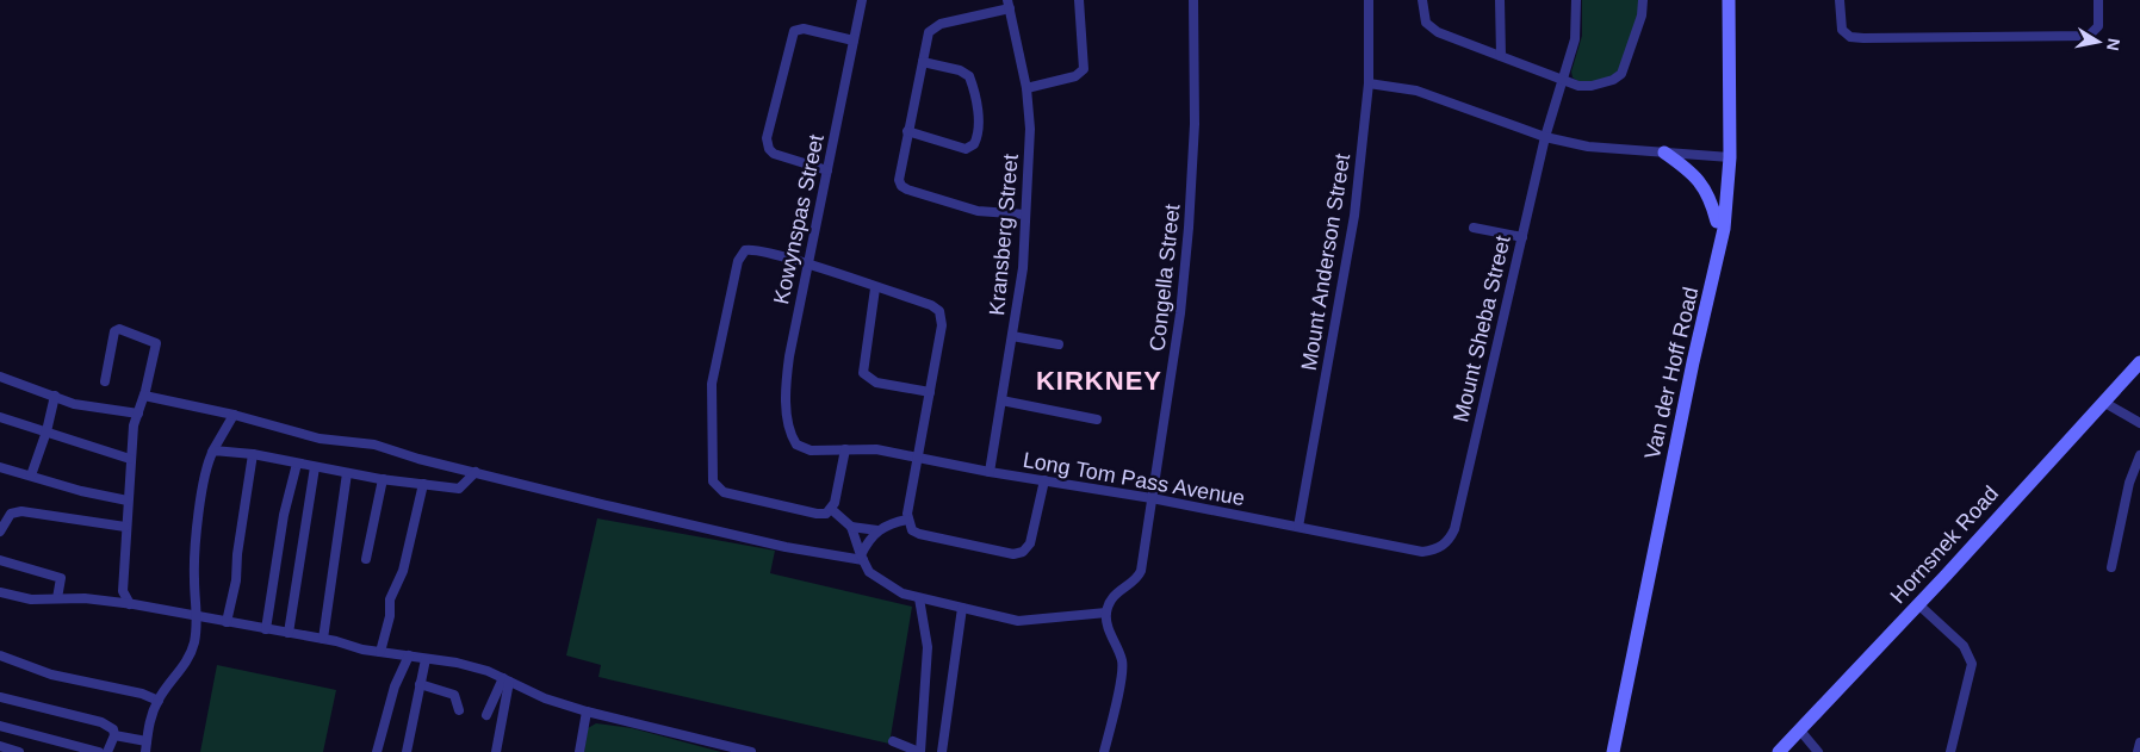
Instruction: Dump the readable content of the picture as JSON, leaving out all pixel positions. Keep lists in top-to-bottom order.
{
  "streets": {
    "main road": ["Van der Hoff Road", "Hornsnek Road"],
    "street": [
      "Kowynspas Street",
      "Kransberg Street",
      "Mount Anderson Street",
      "Congella Street",
      "Mount Sheba Street",
      "Long Tom Pass Avenue"
    ]
  },
  "crossings": [
    ["Kowynspas Street", "Long Tom Pass Avenue"],
    ["Kransberg Street", "Long Tom Pass Avenue"],
    ["Mount Anderson Street", "Long Tom Pass Avenue"],
    ["Congella Street", "Long Tom Pass Avenue"],
    ["Mount Sheba Street", "Long Tom Pass Avenue"]
  ],
  "districts": ["KIRKNEY"],
  "north": "right"
}
